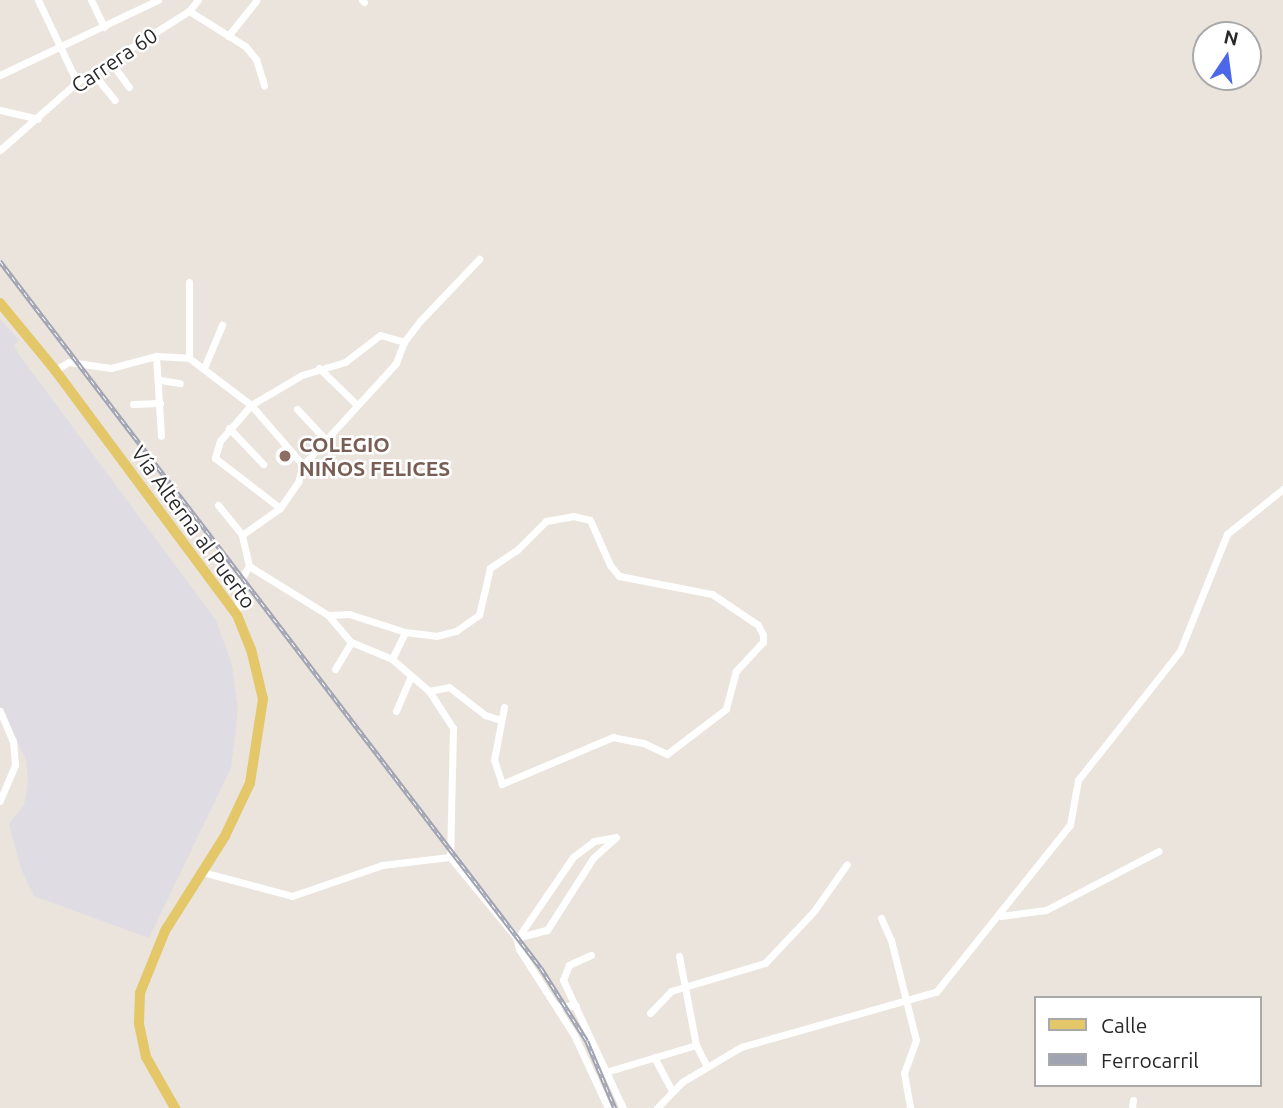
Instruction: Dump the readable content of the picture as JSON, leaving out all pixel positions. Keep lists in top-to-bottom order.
{
  "streets": {
    "main road": ["Vía Alterna al Puerto"],
    "street": ["Carrera 60"]
  },
  "places": ["COLEGIO NIÑOS FELICES"],
  "legend": ["Calle", "Ferrocarril"],
  "north": "top"
}
